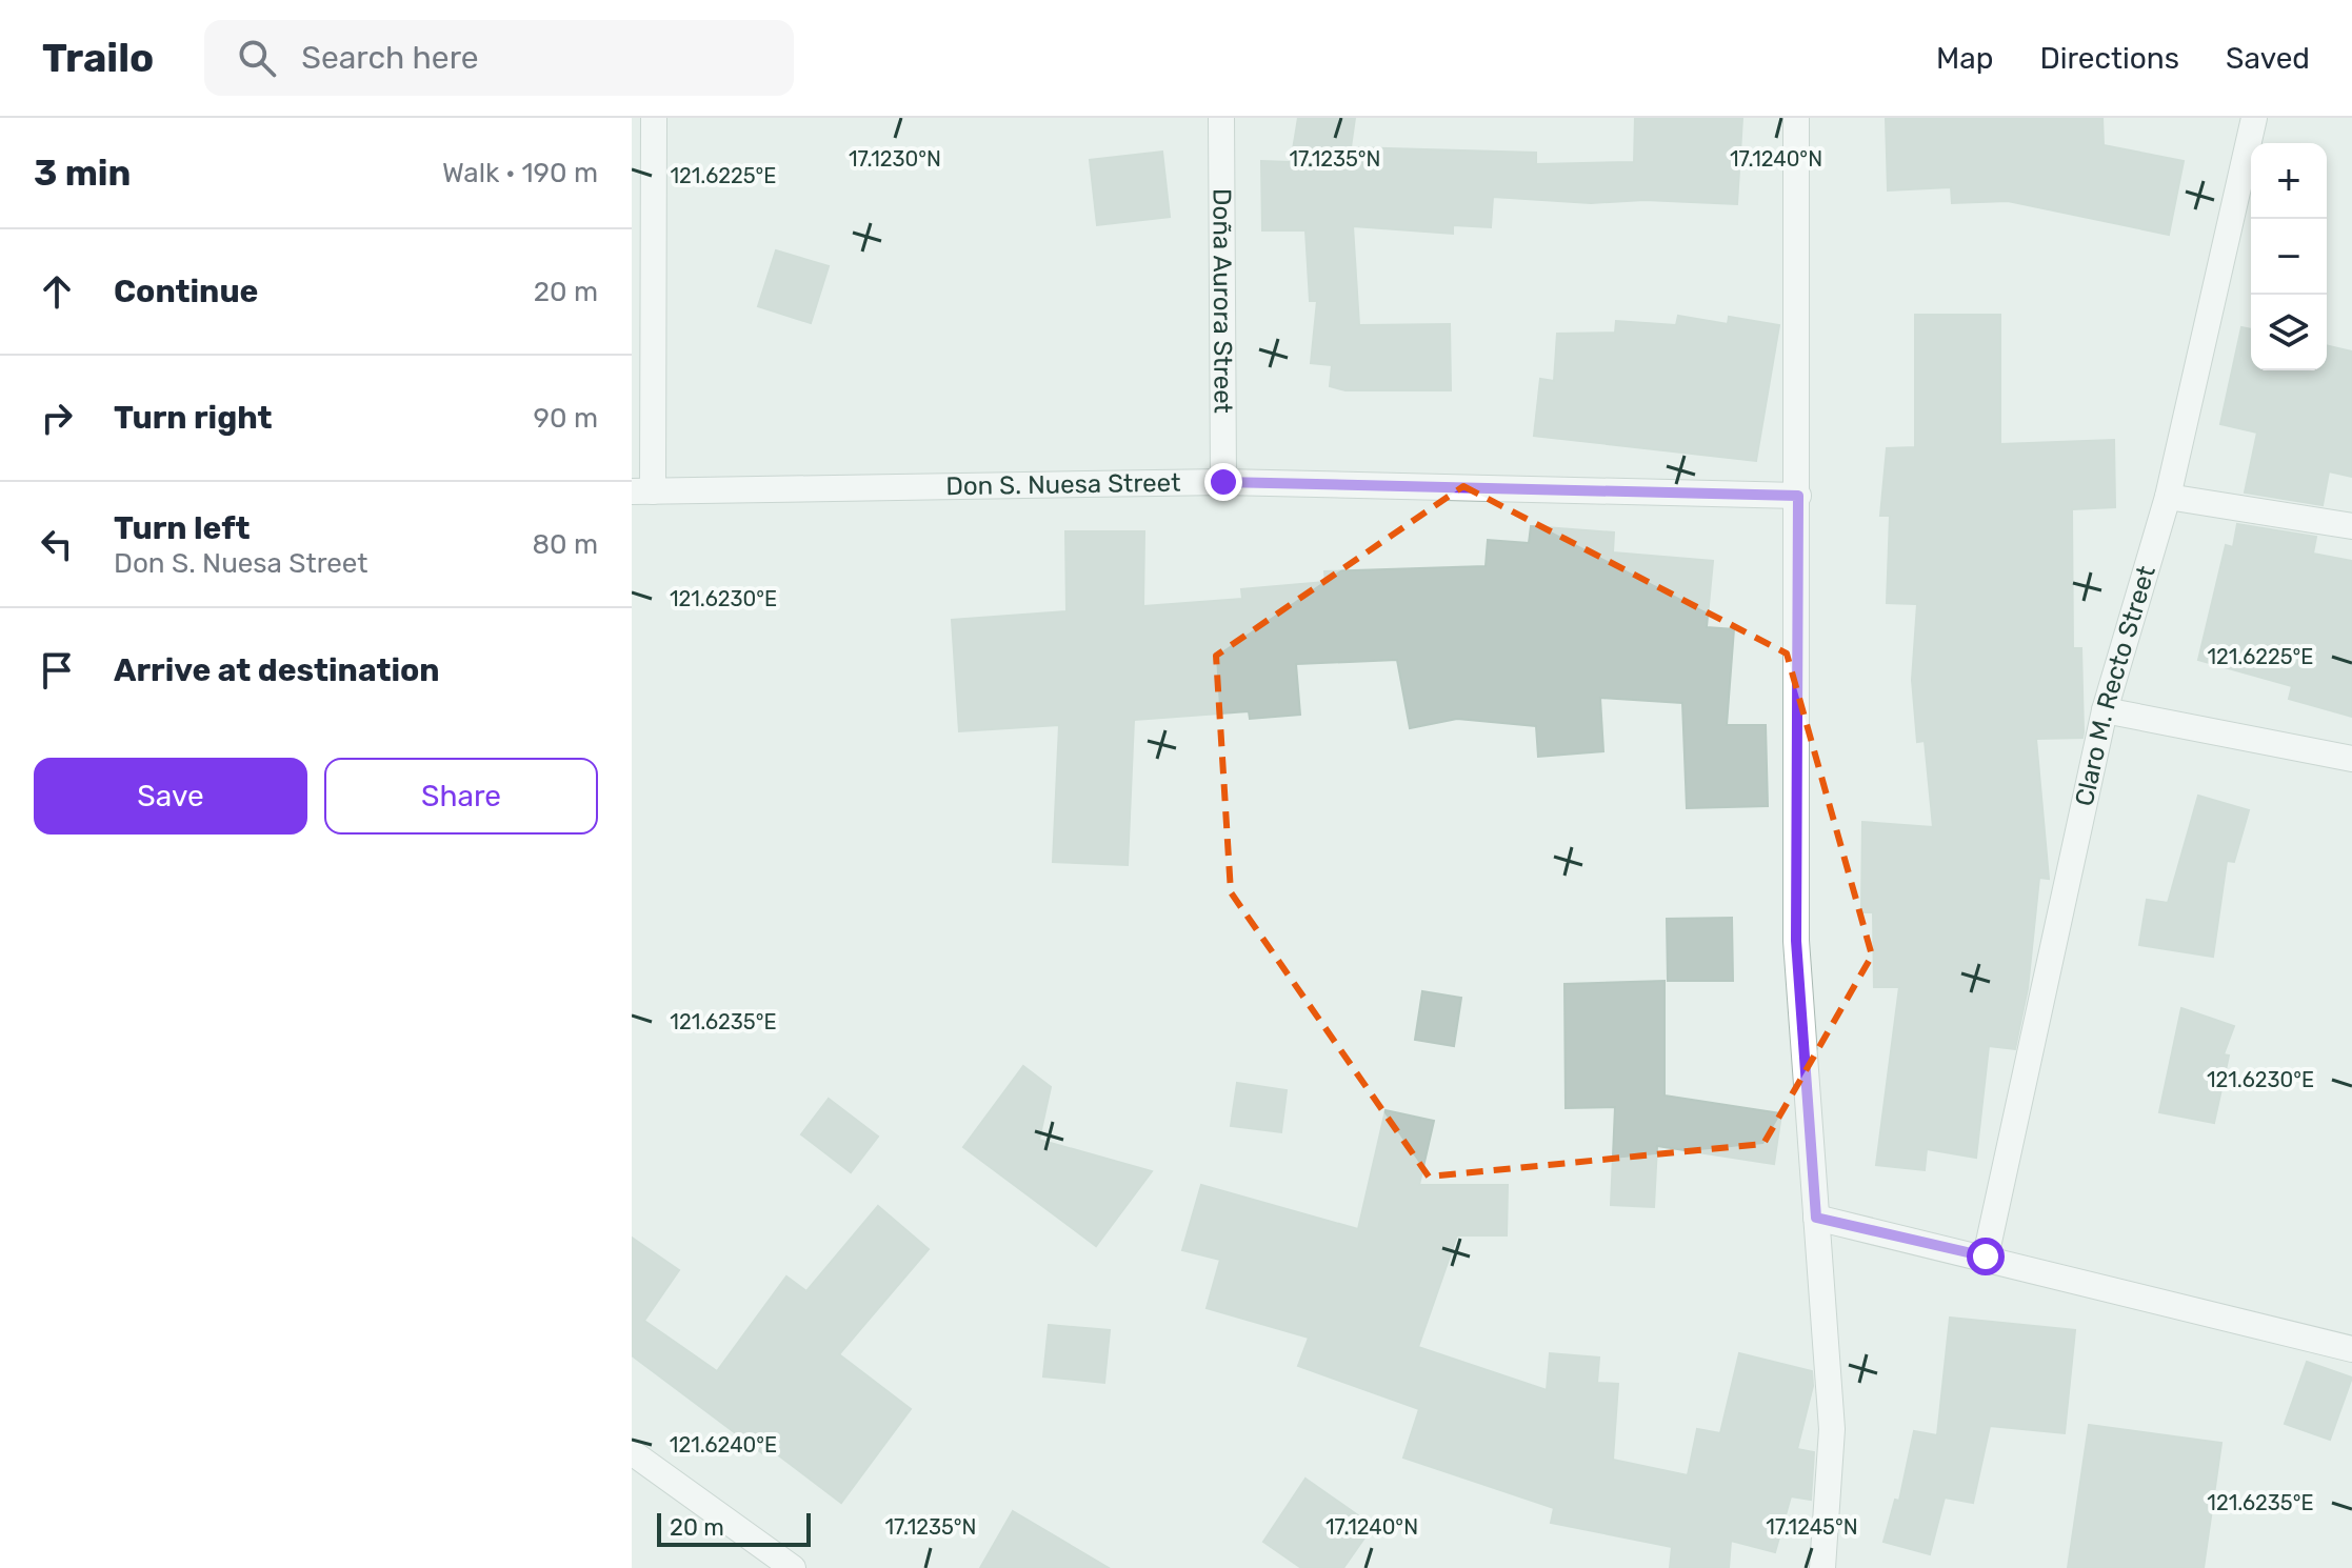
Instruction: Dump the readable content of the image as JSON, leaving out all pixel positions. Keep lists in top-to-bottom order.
{
  "streets": {
    "street": ["Doña Aurora Street", "Don S. Nuesa Street", "Claro M. Recto Street"]
  },
  "crossings": [
    ["Doña Aurora Street", "Don S. Nuesa Street"]
  ],
  "scale_bar": "20 m",
  "page": {
    "header": "Trailo",
    "search": "Search here",
    "nav": ["Map", "Directions", "Saved"],
    "heading": ["3 min", "Walk · 190 m"],
    "map_buttons": ["+", "−"],
    "list": [
      ["Continue", "20 m"],
      ["Turn right", "90 m"],
      ["Turn left", "Don S. Nuesa Street", "80 m"],
      "Arrive at destination"
    ],
    "buttons": ["Save", "Share"],
    "scale": "20 m"
  },
  "coordinates": [
    "17.1230°N",
    "17.1235°N",
    "17.1240°N",
    "121.6225°E",
    "121.6230°E",
    "121.6235°E",
    "121.6240°E",
    "17.1245°N"
  ]
}
